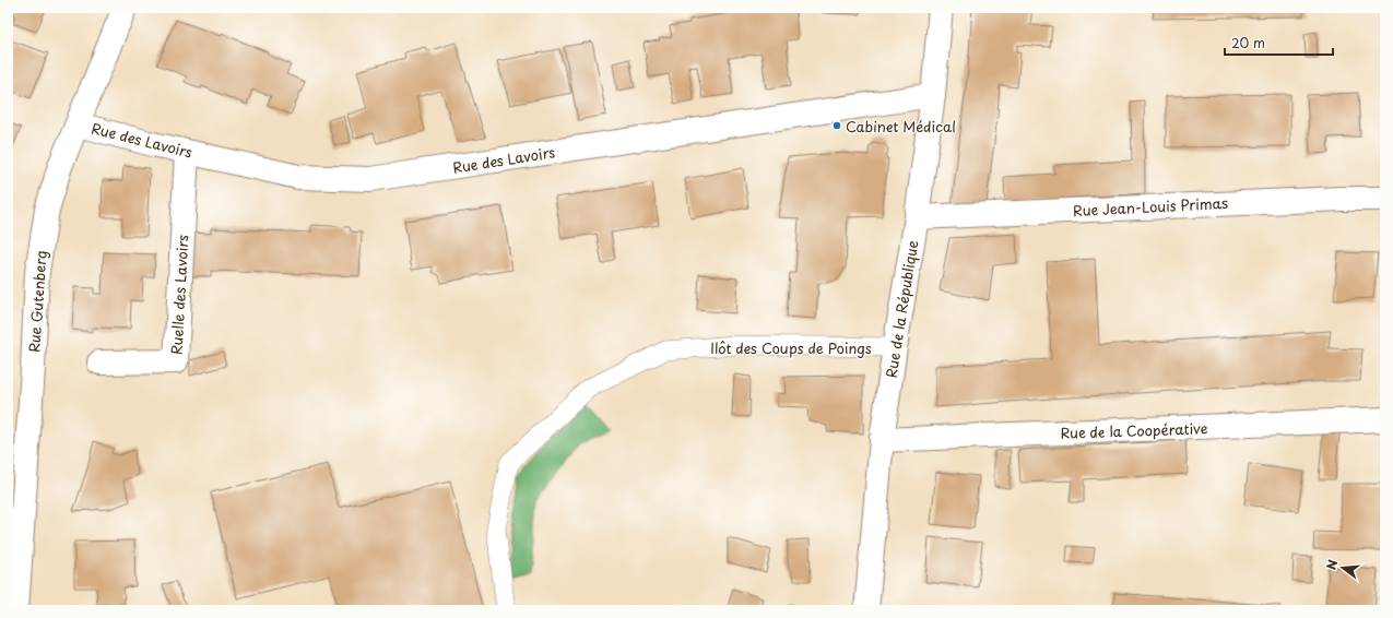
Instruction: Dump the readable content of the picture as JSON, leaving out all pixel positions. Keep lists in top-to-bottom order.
{
  "streets": {
    "street": [
      "Rue des Lavoirs",
      "Rue Jean-Louis Primas",
      "Ruelle des Lavoirs",
      "Rue Gutenberg",
      "Rue de la République",
      "Rue de la Coopérative"
    ],
    "lane": ["Ilôt des Coups de Poings"]
  },
  "crossings": [
    ["Rue des Lavoirs", "Ruelle des Lavoirs"],
    ["Rue des Lavoirs", "Rue Gutenberg"],
    ["Rue des Lavoirs", "Rue de la République"],
    ["Rue Jean-Louis Primas", "Rue de la République"],
    ["Rue de la République", "Ilôt des Coups de Poings"],
    ["Rue de la République", "Rue de la Coopérative"]
  ],
  "places": ["Cabinet Médical"],
  "scale_bar": "20 m",
  "north": "left"
}
